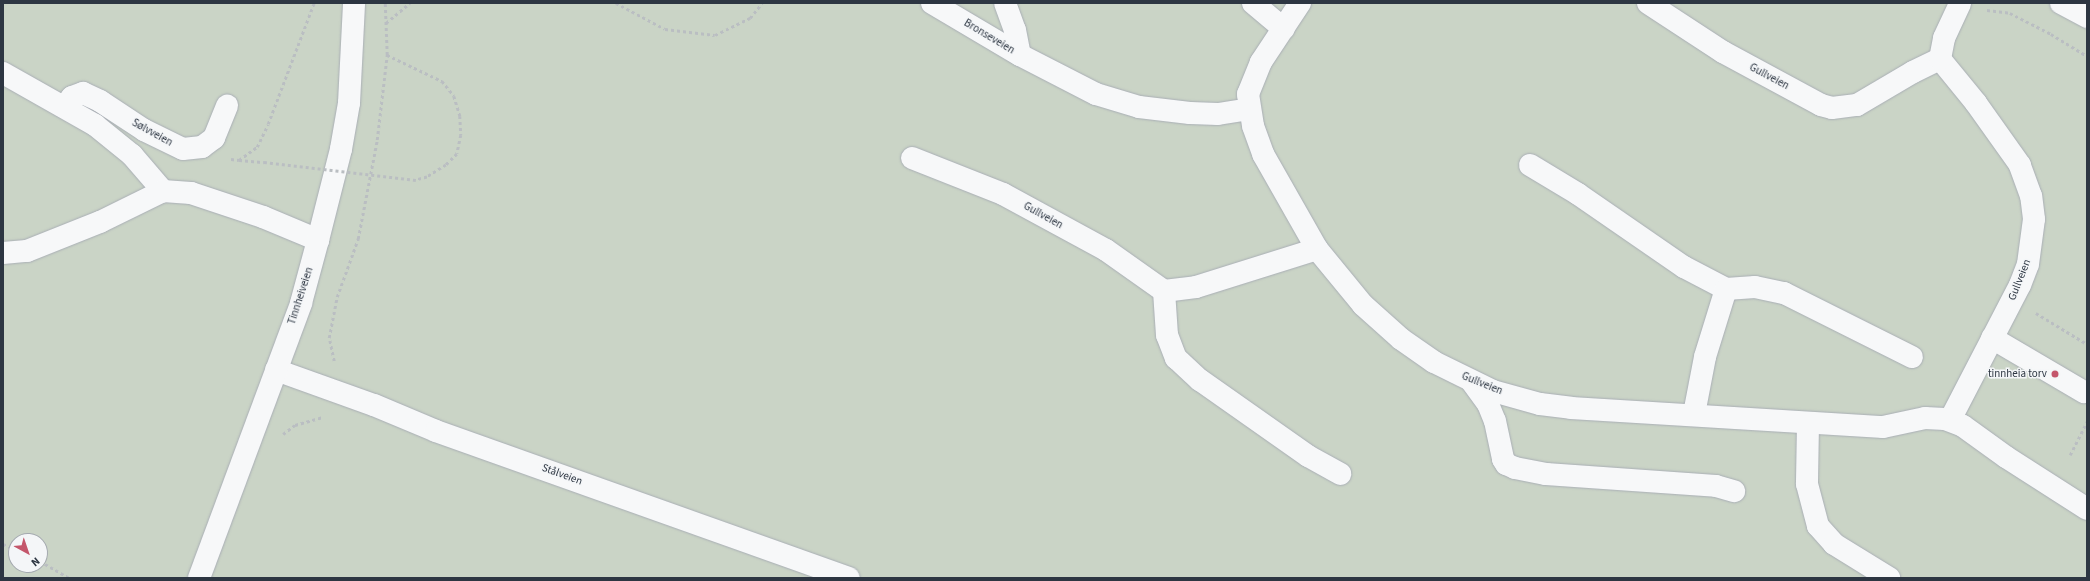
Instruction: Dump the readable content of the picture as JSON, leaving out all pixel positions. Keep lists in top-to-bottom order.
{
  "streets": {
    "street": [
      "Bronseveien",
      "Gullveien",
      "Sølvveien",
      "Tinnheiveien",
      "Stålveien"
    ]
  },
  "crossings": [
    ["Tinnheiveien", "Stålveien"]
  ],
  "places": ["tinnheia torv"],
  "north": "bottom right"
}
